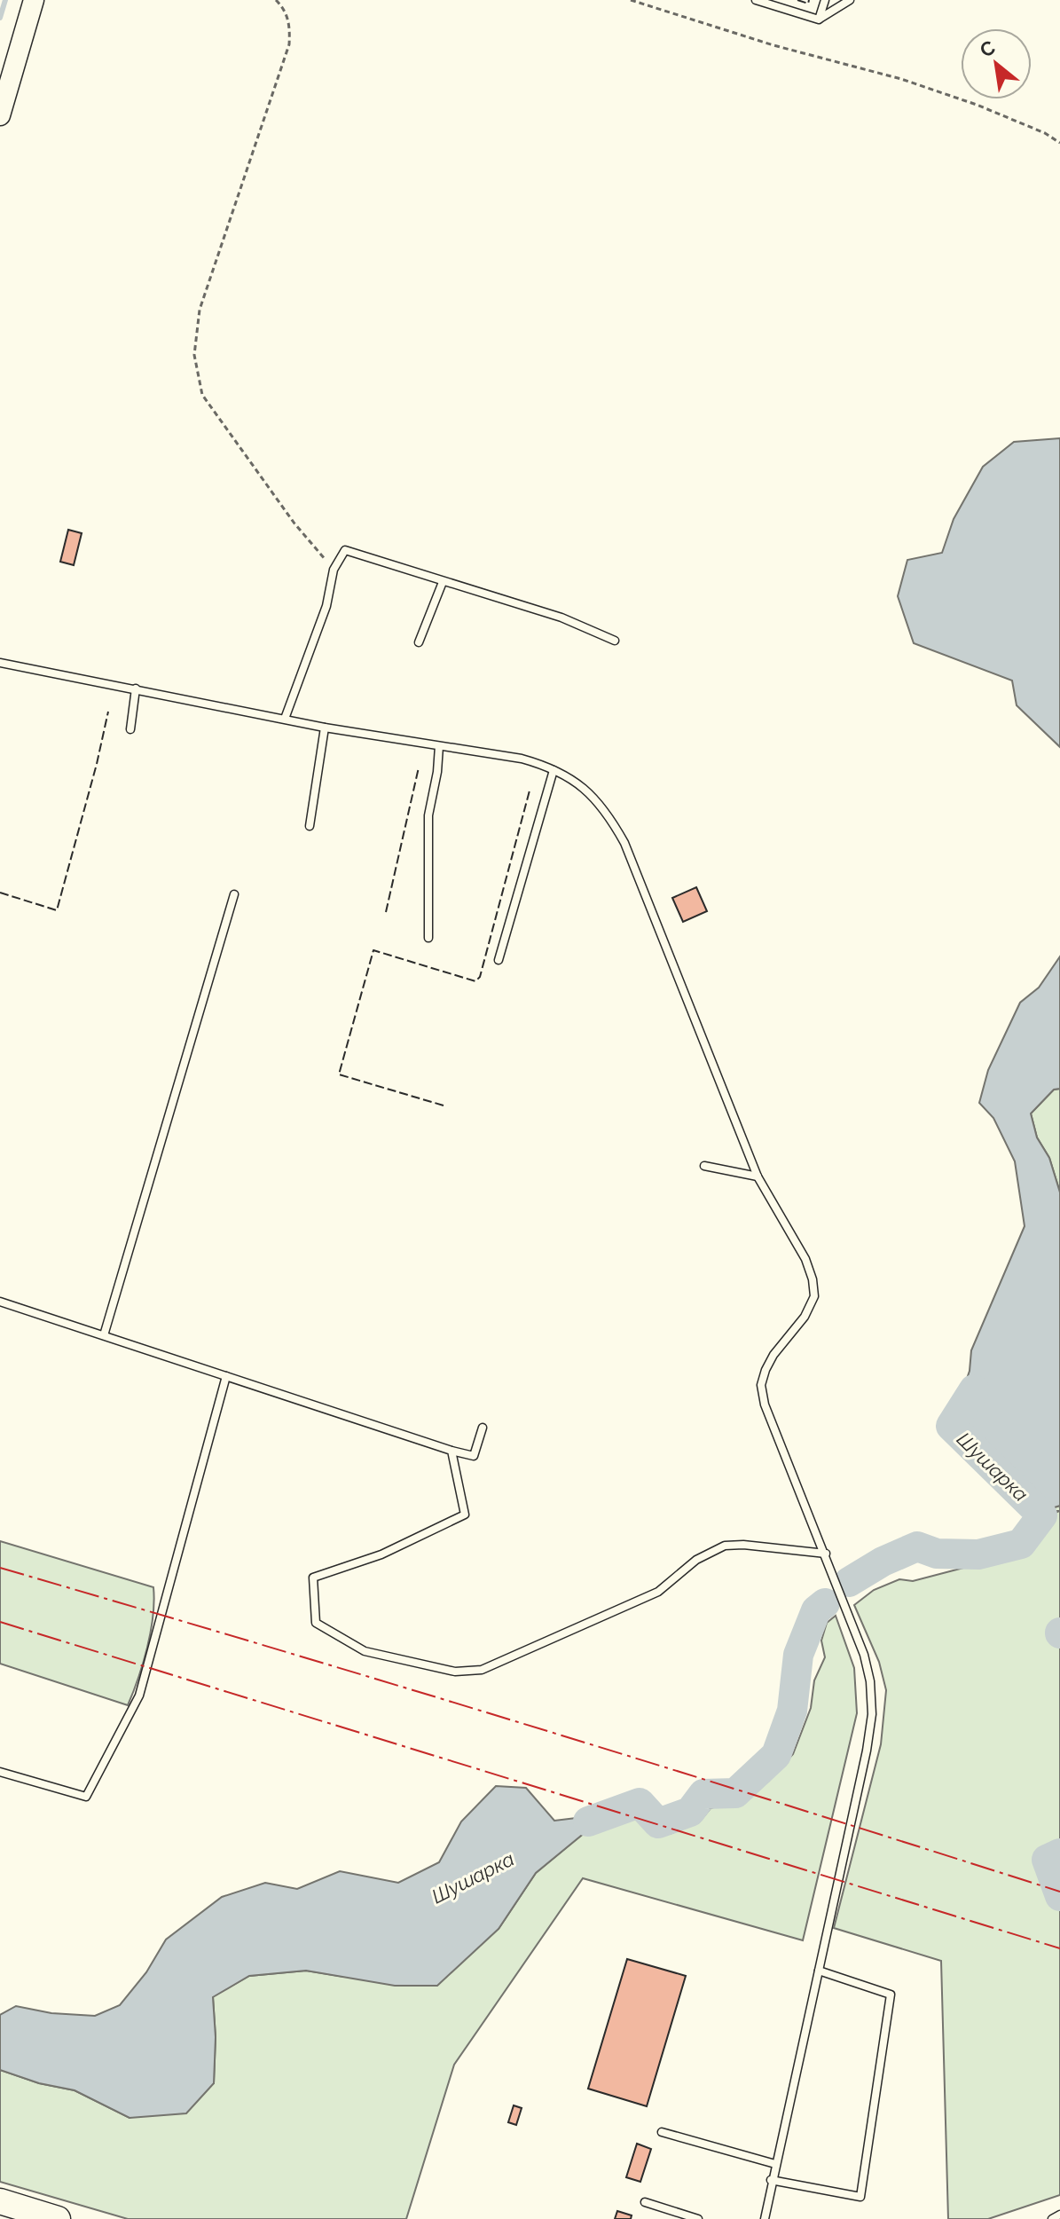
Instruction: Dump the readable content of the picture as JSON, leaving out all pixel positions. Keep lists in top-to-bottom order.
{
  "water": ["Шушарка"],
  "north": "top left"
}
